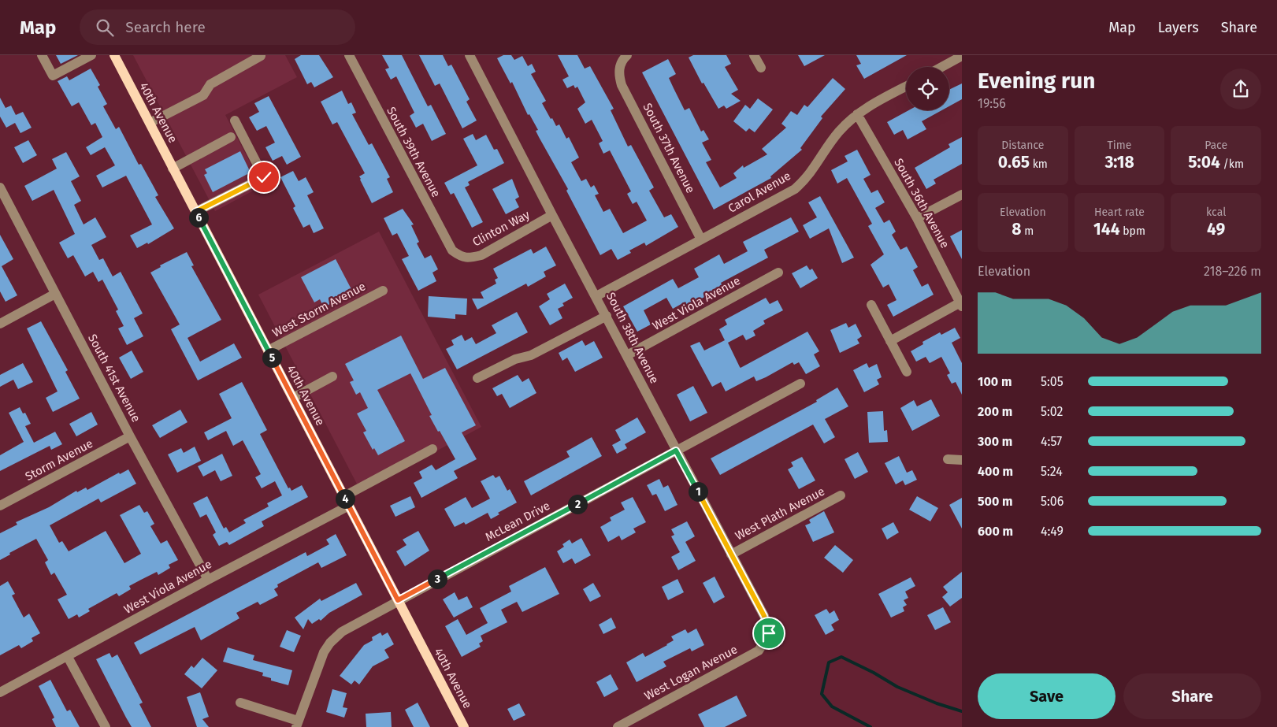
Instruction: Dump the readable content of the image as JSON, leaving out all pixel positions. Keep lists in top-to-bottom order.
{
  "streets": {
    "main road": ["40th Avenue"],
    "street": [
      "South 37th Avenue",
      "South 39th Avenue",
      "Carol Avenue",
      "South 36th Avenue",
      "Clinton Way",
      "West Viola Avenue",
      "West Storm Avenue",
      "South 38th Avenue",
      "South 41st Avenue",
      "Storm Avenue",
      "West Plath Avenue",
      "McLean Drive",
      "West Logan Avenue"
    ]
  },
  "crossings": [
    ["40th Avenue", "West Viola Avenue"],
    ["40th Avenue", "West Storm Avenue"],
    ["40th Avenue", "McLean Drive"],
    ["South 37th Avenue", "Carol Avenue"],
    ["South 39th Avenue", "Clinton Way"],
    ["Carol Avenue", "South 36th Avenue"],
    ["Carol Avenue", "South 38th Avenue"],
    ["Clinton Way", "South 38th Avenue"],
    ["West Viola Avenue", "South 38th Avenue"],
    ["West Viola Avenue", "South 41st Avenue"],
    ["South 38th Avenue", "West Plath Avenue"],
    ["South 38th Avenue", "McLean Drive"],
    ["South 38th Avenue", "West Logan Avenue"],
    ["South 41st Avenue", "Storm Avenue"]
  ],
  "page": {
    "header": "Map",
    "search": "Search here",
    "nav": ["Map", "Layers", "Share"],
    "heading": ["Evening run", "19:56"],
    "stats": [
      ["Distance", "0.65 km"],
      ["Time", "3:18"],
      ["Pace", "5:04 /km"],
      ["Elevation", "8 m"],
      ["Heart rate", "144 bpm"],
      ["kcal", "49"]
    ],
    "pins": [
      "6",
      "5",
      "1",
      "4",
      "2",
      "3"
    ],
    "chart": ["Elevation", "218–226 m"],
    "list": [
      {
        "name": "100 m",
        "note": "5:05"
      },
      {
        "name": "200 m",
        "note": "5:02"
      },
      {
        "name": "300 m",
        "note": "4:57"
      },
      {
        "name": "400 m",
        "note": "5:24"
      },
      {
        "name": "500 m",
        "note": "5:06"
      },
      {
        "name": "600 m",
        "note": "4:49"
      }
    ],
    "buttons": ["Save", "Share"]
  }
}
